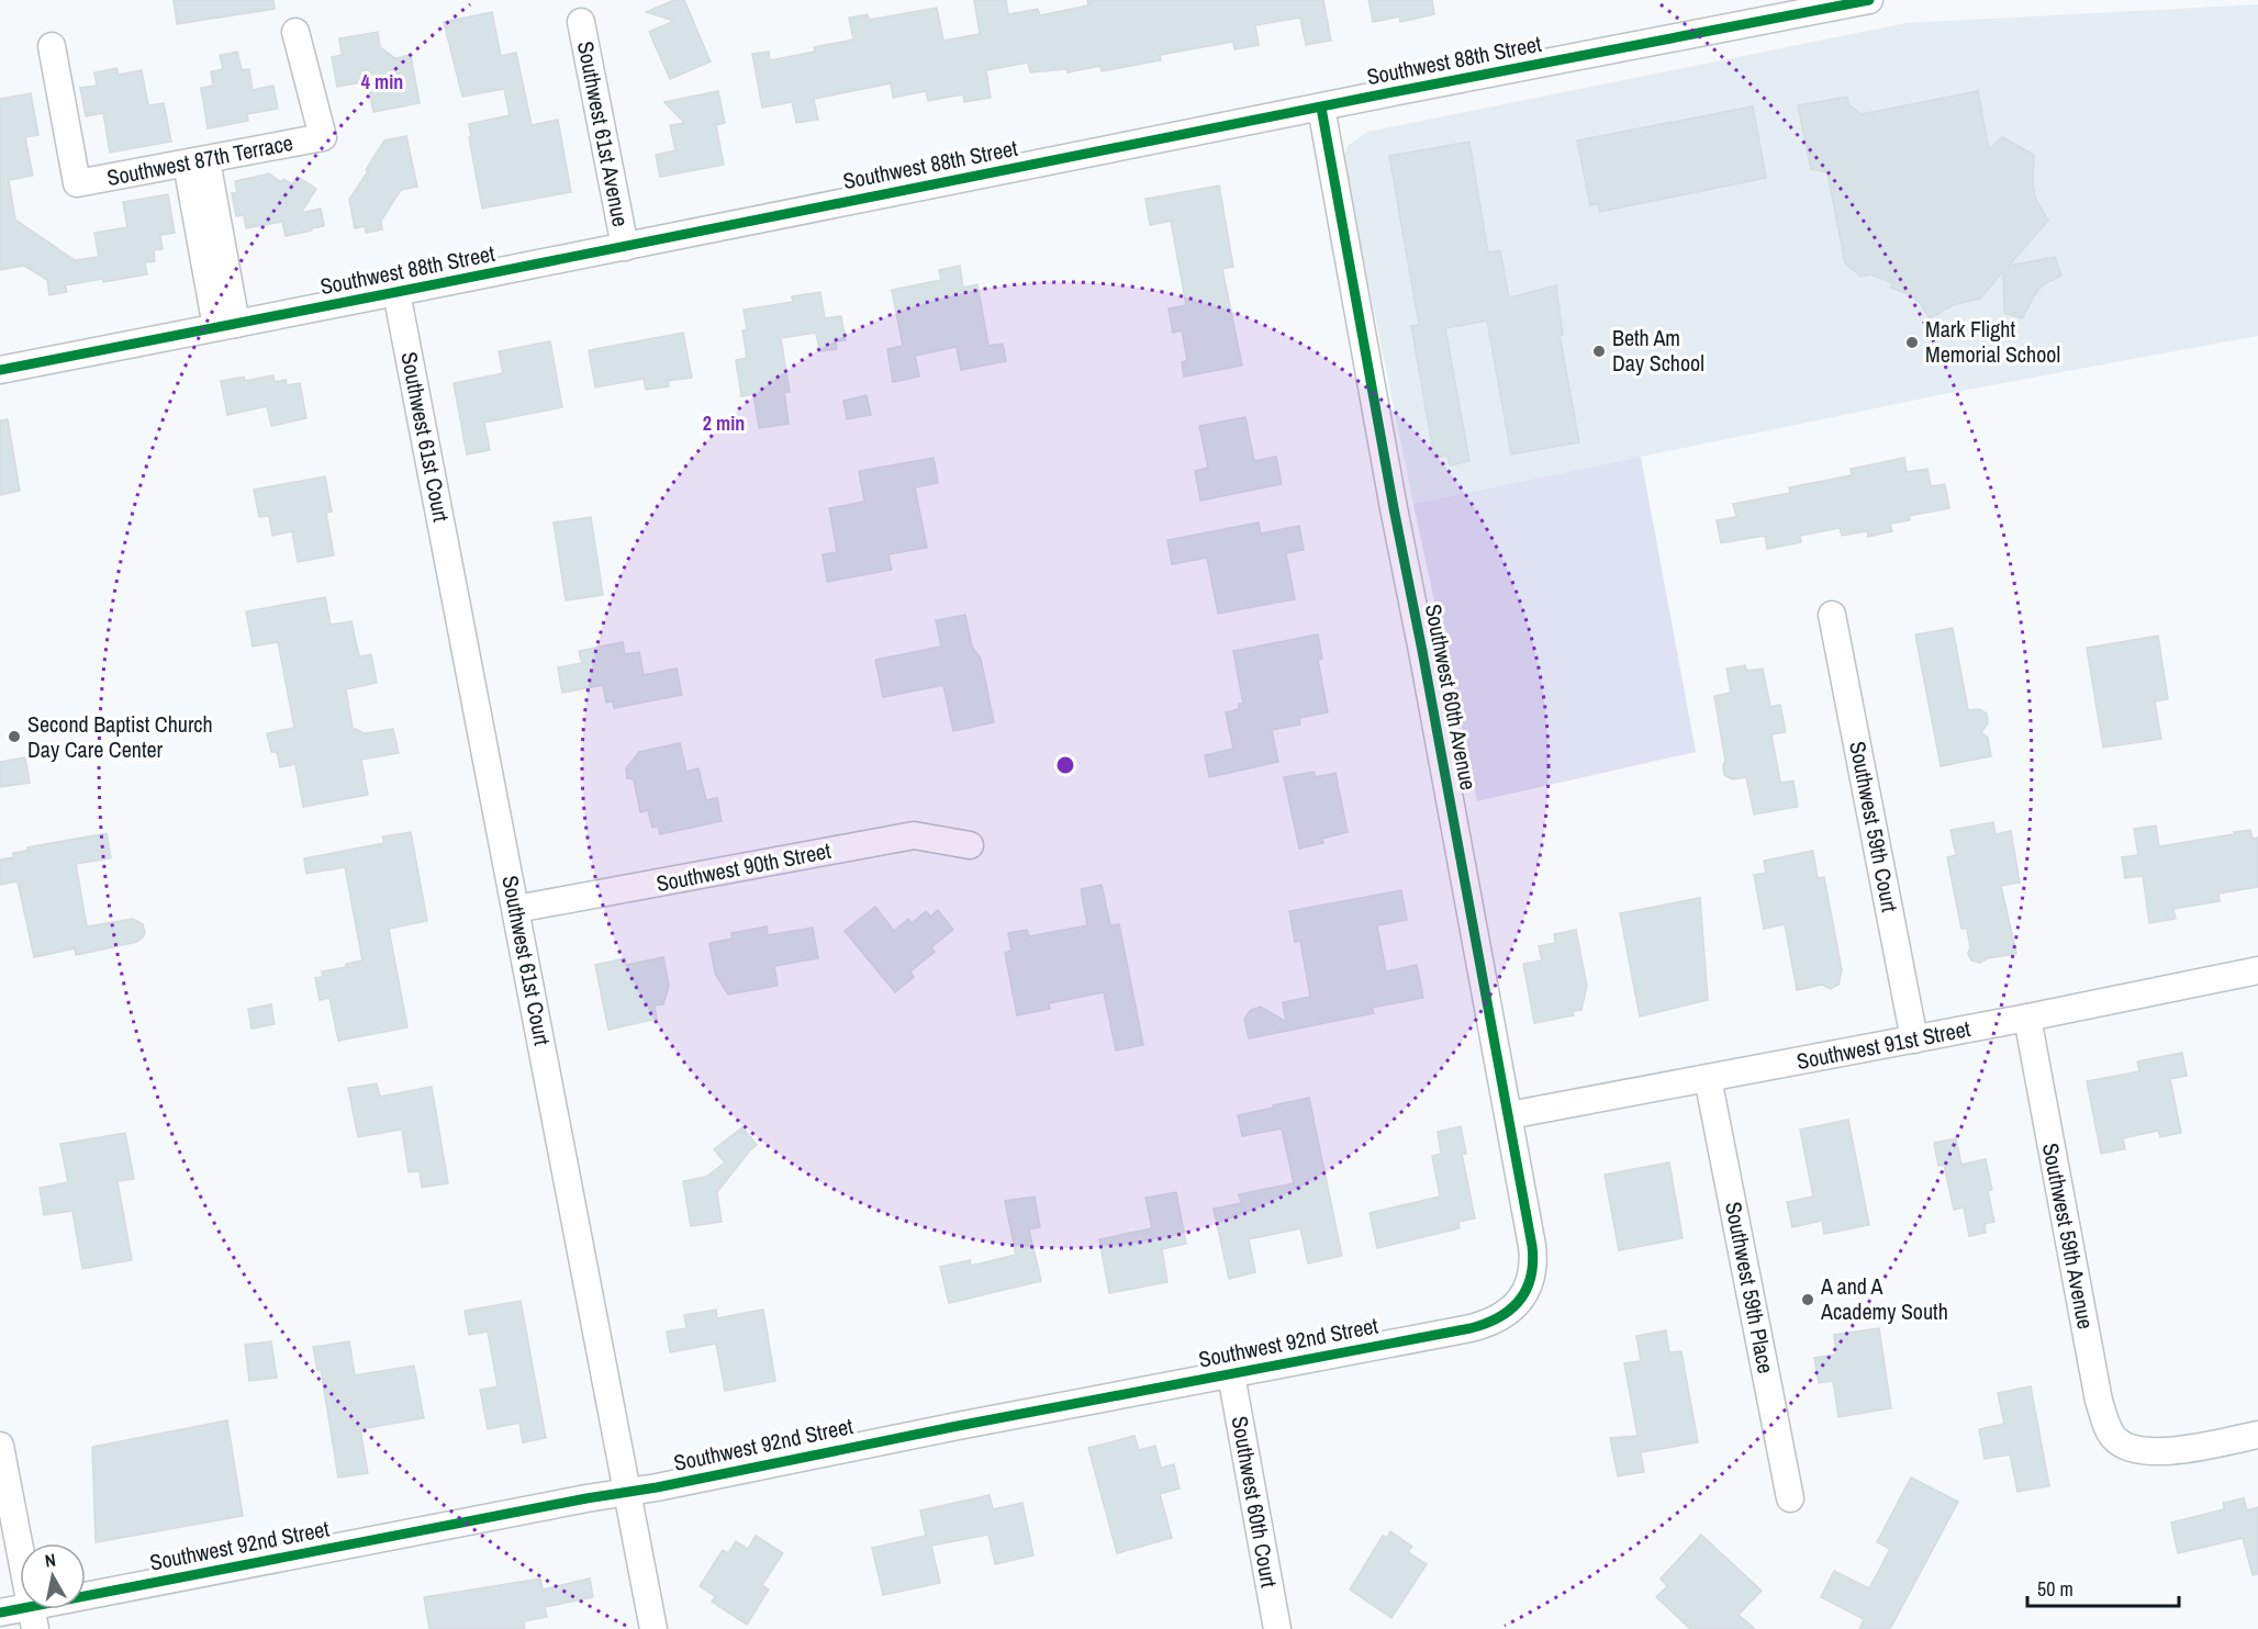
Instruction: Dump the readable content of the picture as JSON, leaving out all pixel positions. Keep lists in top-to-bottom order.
{
  "streets": {
    "street": [
      "Southwest 88th Street",
      "Southwest 61st Avenue",
      "Southwest 87th Terrace",
      "Southwest 61st Court",
      "Southwest 60th Avenue",
      "Southwest 59th Court",
      "Southwest 90th Street",
      "Southwest 91st Street",
      "Southwest 59th Avenue",
      "Southwest 59th Place",
      "Southwest 92nd Street",
      "Southwest 60th Court"
    ]
  },
  "crossings": [
    ["Southwest 88th Street", "Southwest 61st Avenue"],
    ["Southwest 88th Street", "Southwest 61st Court"],
    ["Southwest 88th Street", "Southwest 60th Avenue"],
    ["Southwest 61st Court", "Southwest 90th Street"],
    ["Southwest 61st Court", "Southwest 92nd Street"],
    ["Southwest 60th Avenue", "Southwest 91st Street"],
    ["Southwest 60th Avenue", "Southwest 92nd Street"],
    ["Southwest 59th Court", "Southwest 91st Street"],
    ["Southwest 91st Street", "Southwest 59th Avenue"],
    ["Southwest 91st Street", "Southwest 59th Place"],
    ["Southwest 92nd Street", "Southwest 60th Court"]
  ],
  "places": [
    "Mark Flight Memorial School",
    "Beth Am Day School",
    "Second Baptist Church Day Care Center",
    "A and A Academy South"
  ],
  "scale_bar": "50 m",
  "north": "top",
  "rings": ["4 min", "2 min"]
}
